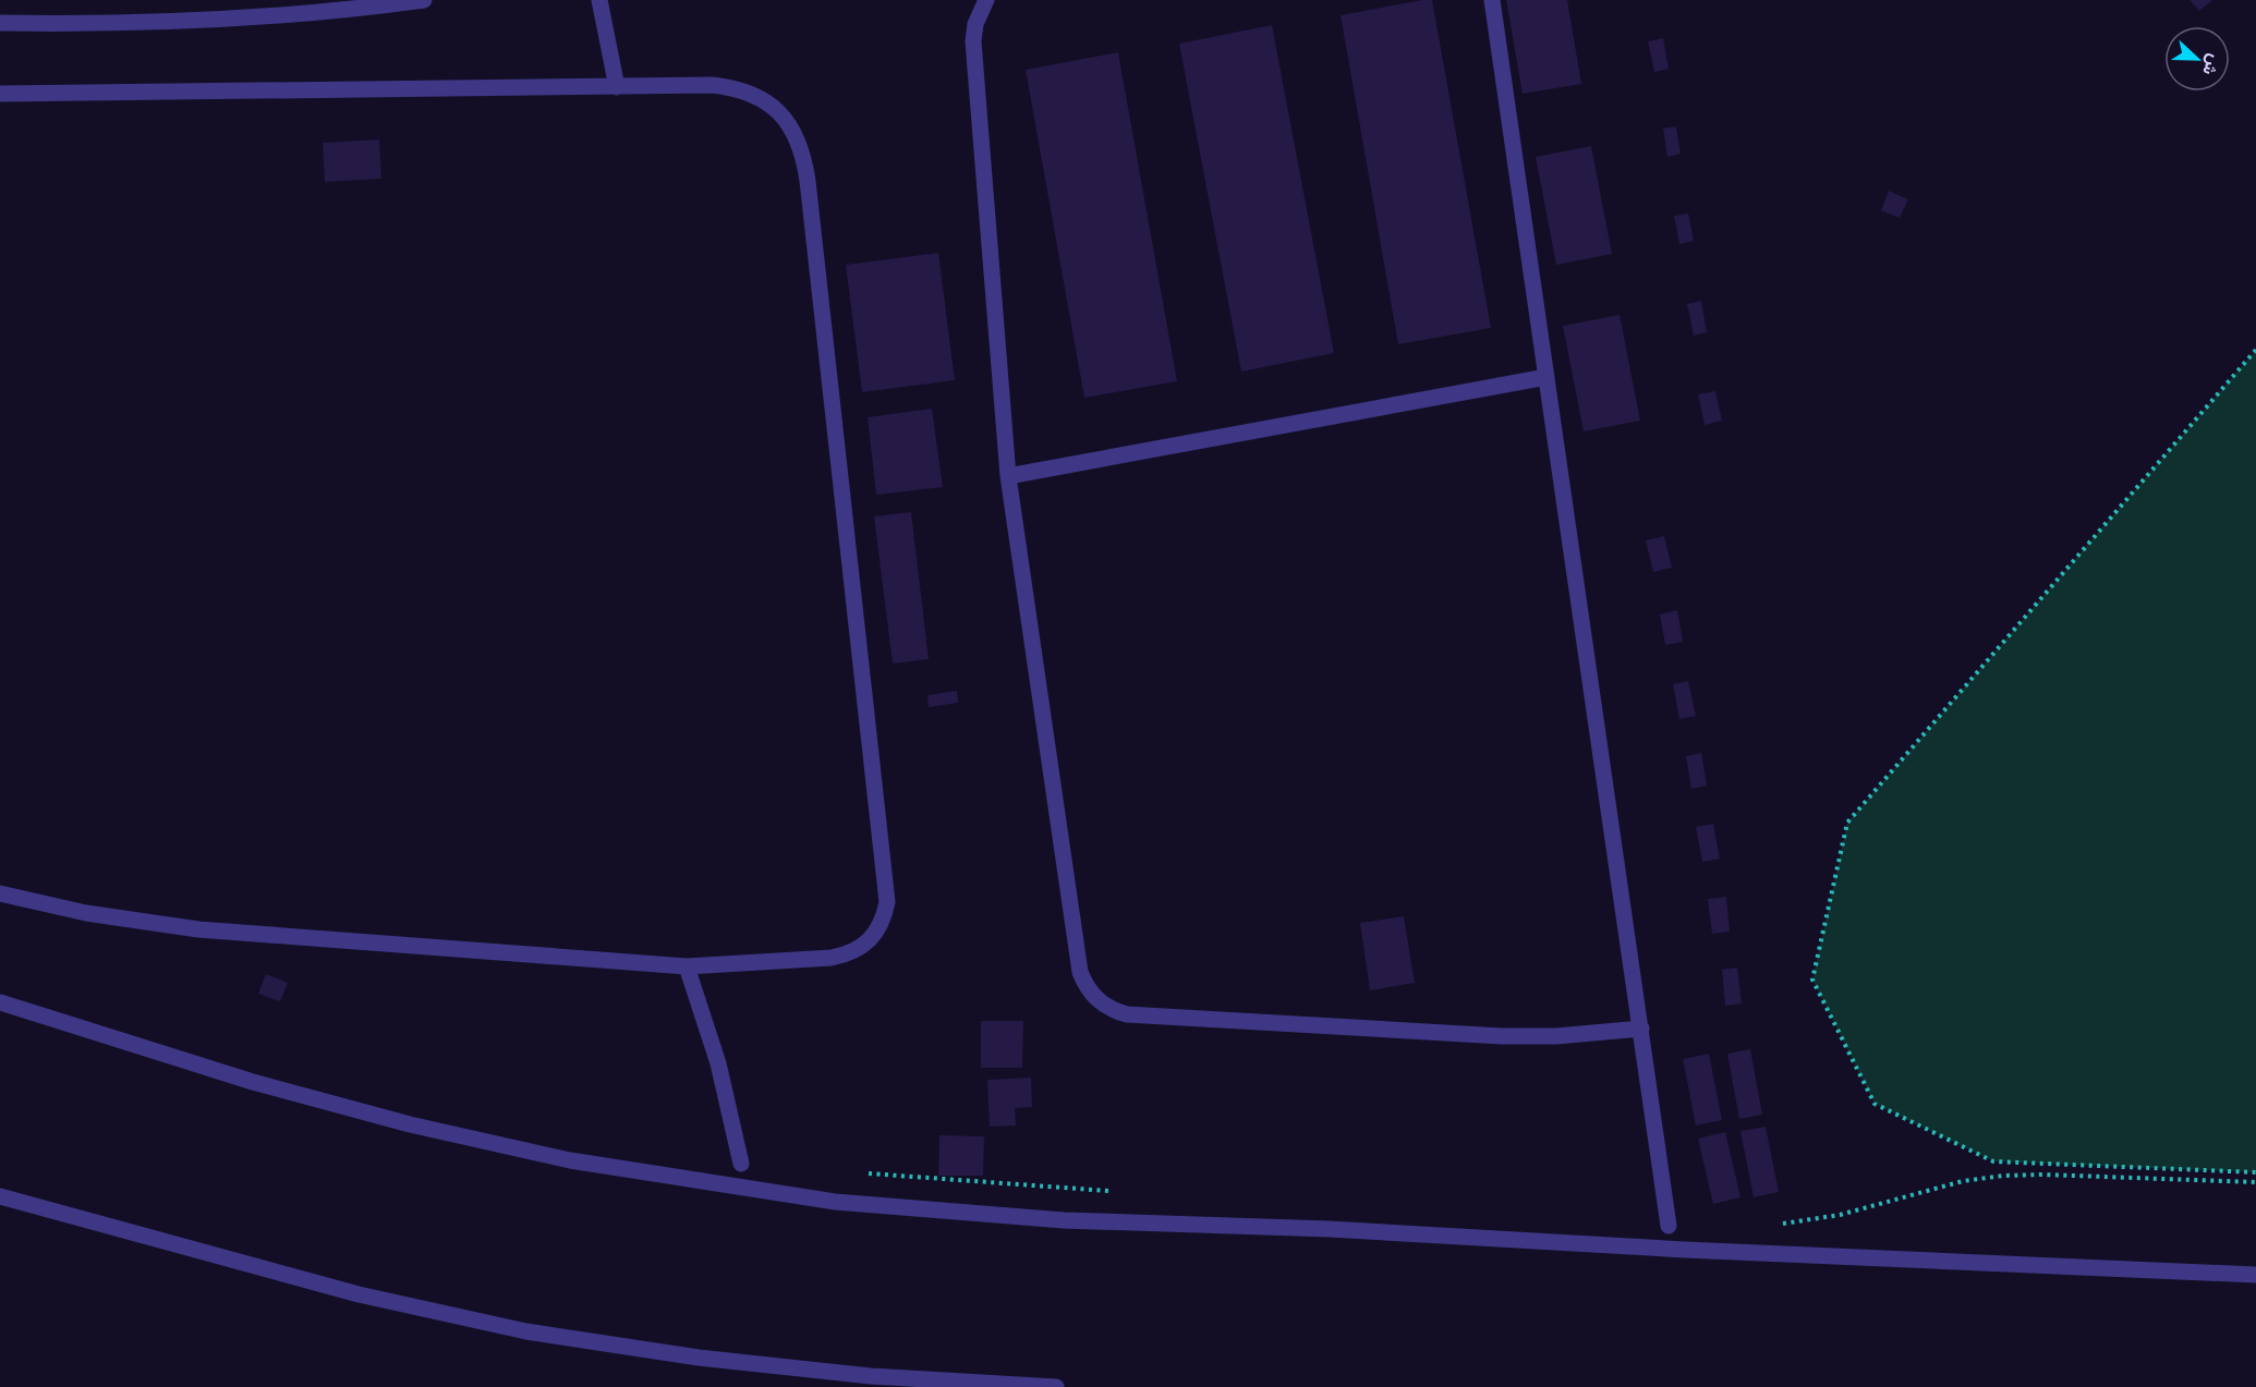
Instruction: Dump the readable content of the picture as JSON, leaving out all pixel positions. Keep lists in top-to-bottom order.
{
  "north": "right"
}
